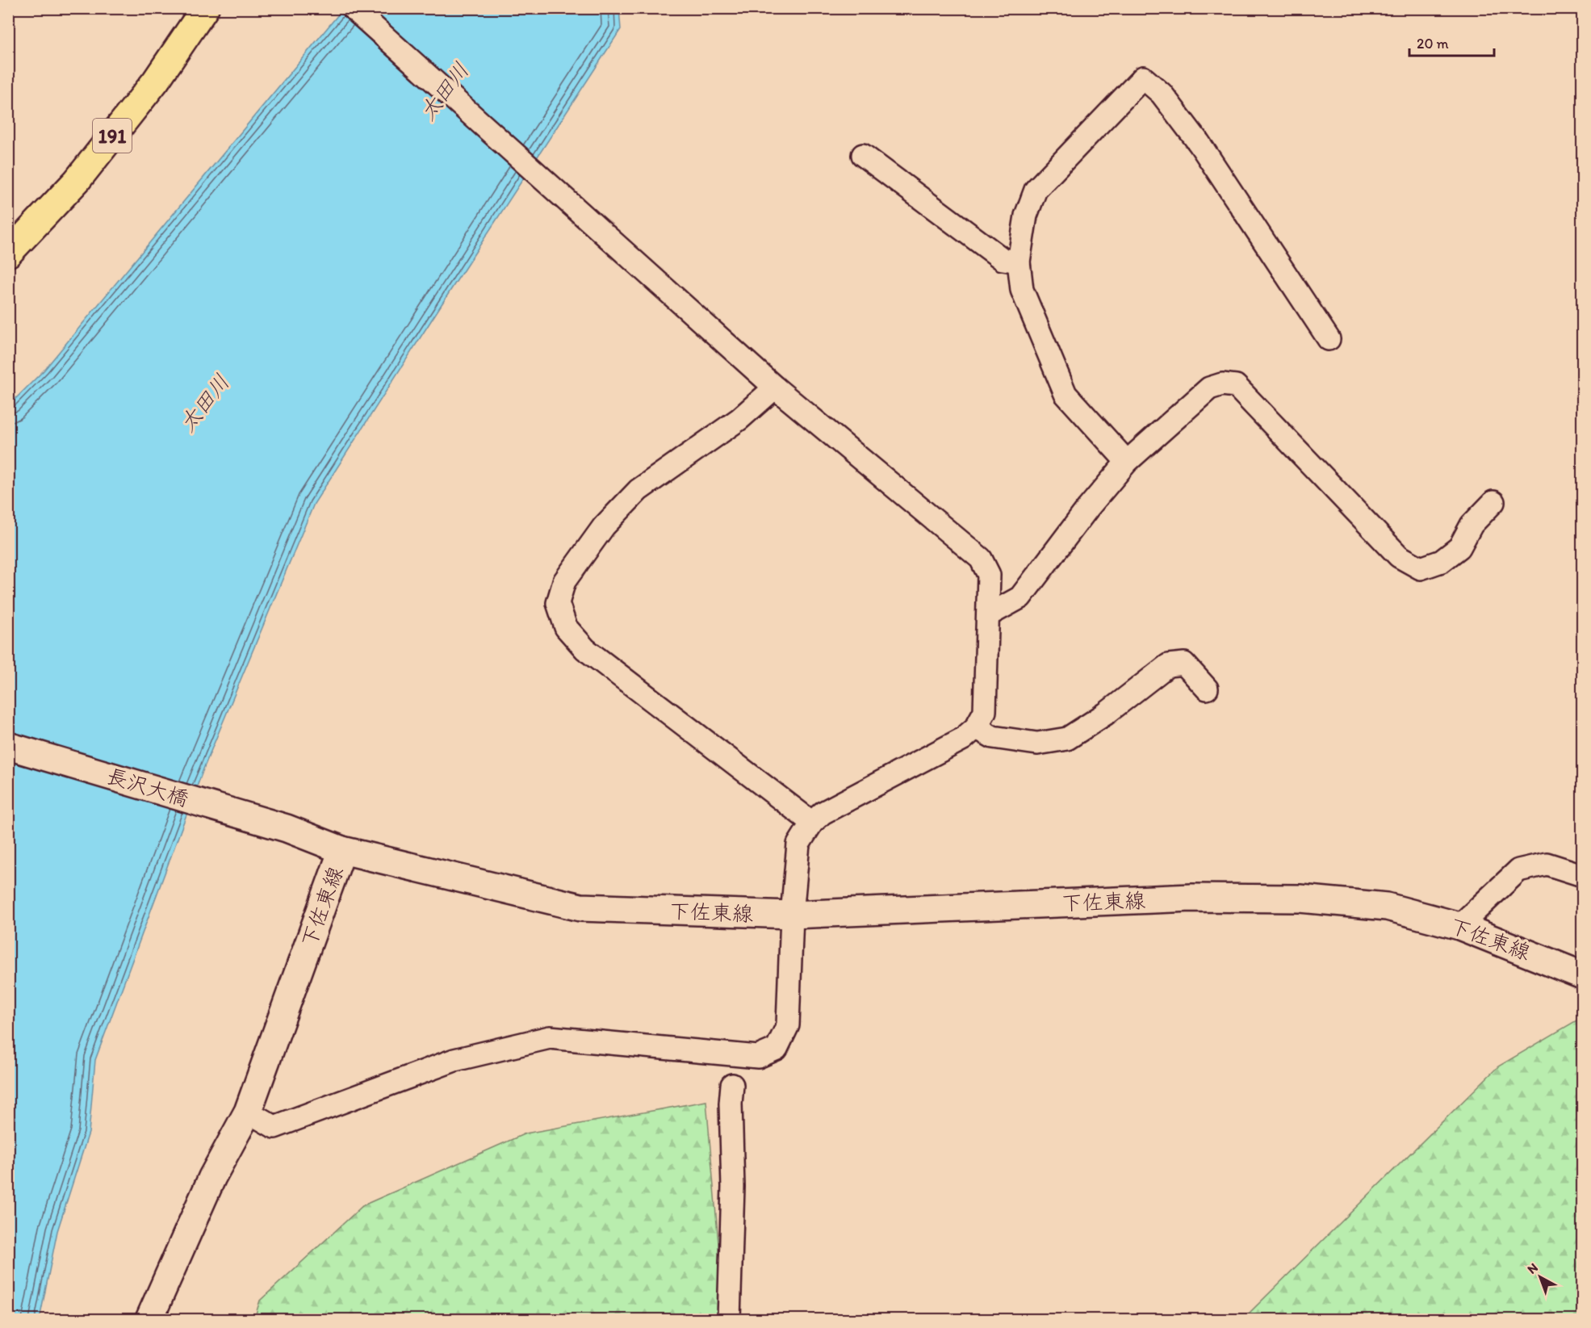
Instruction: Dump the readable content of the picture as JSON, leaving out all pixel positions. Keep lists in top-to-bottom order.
{
  "streets": {
    "highway": ["191"],
    "main road": ["長沢大橋", "下佐東線"]
  },
  "crossings": [
    ["長沢大橋", "下佐東線"]
  ],
  "water": ["太田川"],
  "scale_bar": "20 m",
  "north": "top left"
}
